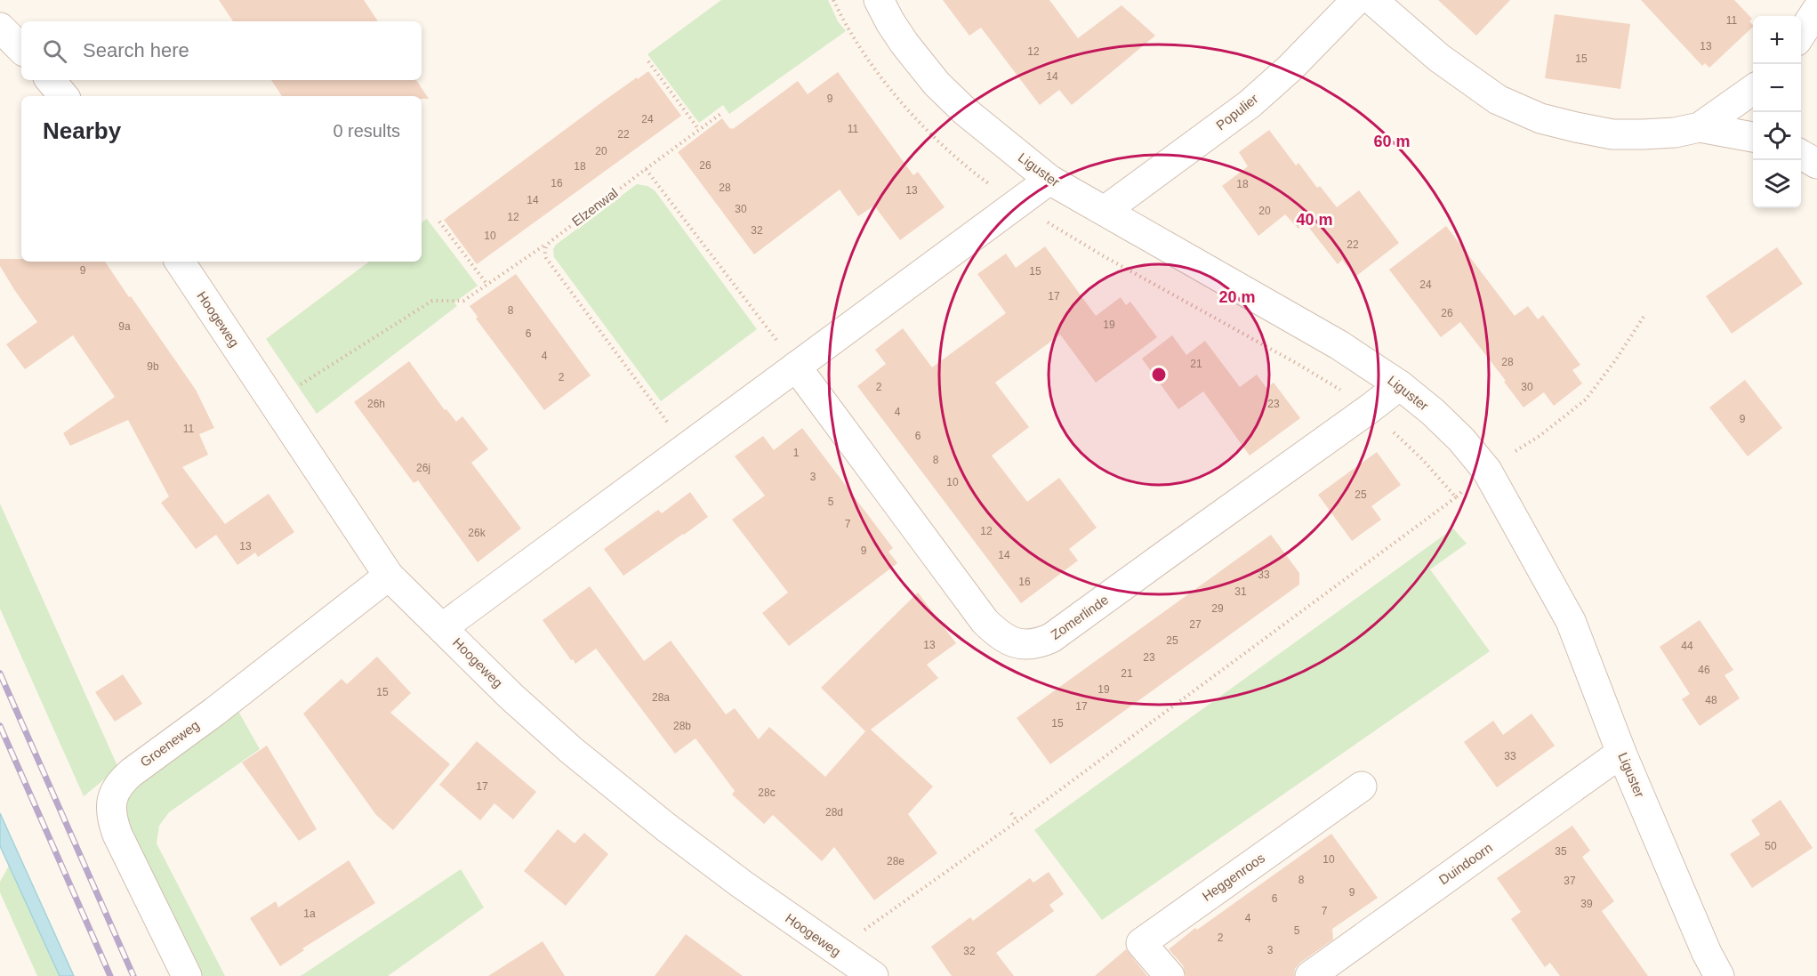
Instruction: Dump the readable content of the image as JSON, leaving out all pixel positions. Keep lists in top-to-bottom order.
{
  "streets": {
    "street": [
      "Populier",
      "Liguster",
      "Hoogeweg",
      "Zomerlinde",
      "Groeneweg",
      "Duindoorn",
      "Heggenroos"
    ],
    "path": ["Elzenwal"]
  },
  "crossings": [
    ["Populier", "Liguster"],
    ["Liguster", "Zomerlinde"],
    ["Liguster", "Duindoorn"],
    ["Elzenwal", "Hoogeweg"],
    ["Hoogeweg", "Groeneweg"]
  ],
  "house_numbers": [
    "11",
    "13",
    "12",
    "15",
    "14",
    "9",
    "24",
    "11",
    "22",
    "20",
    "26",
    "18",
    "16",
    "18",
    "28",
    "13",
    "14",
    "30",
    "20",
    "12",
    "32",
    "10",
    "22",
    "9",
    "15",
    "24",
    "17",
    "8",
    "26",
    "19",
    "9a",
    "6",
    "4",
    "28",
    "21",
    "9b",
    "2",
    "2",
    "30",
    "26h",
    "23",
    "4",
    "9",
    "11",
    "6",
    "1",
    "8",
    "26j",
    "3",
    "10",
    "25",
    "5",
    "7",
    "12",
    "26k",
    "13",
    "9",
    "14",
    "33",
    "16",
    "31",
    "29",
    "27",
    "25",
    "13",
    "44",
    "23",
    "46",
    "21",
    "19",
    "15",
    "28a",
    "48",
    "17",
    "15",
    "28b",
    "33",
    "17",
    "28c",
    "28d",
    "50",
    "35",
    "10",
    "28e",
    "8",
    "37",
    "9",
    "6",
    "39",
    "7",
    "1a",
    "4",
    "5",
    "2",
    "3",
    "32"
  ],
  "page": {
    "map_buttons": ["+", "−"],
    "search": "Search here",
    "heading": ["Nearby", "0 results"]
  },
  "rings": ["60 m", "40 m", "20 m"]
}
